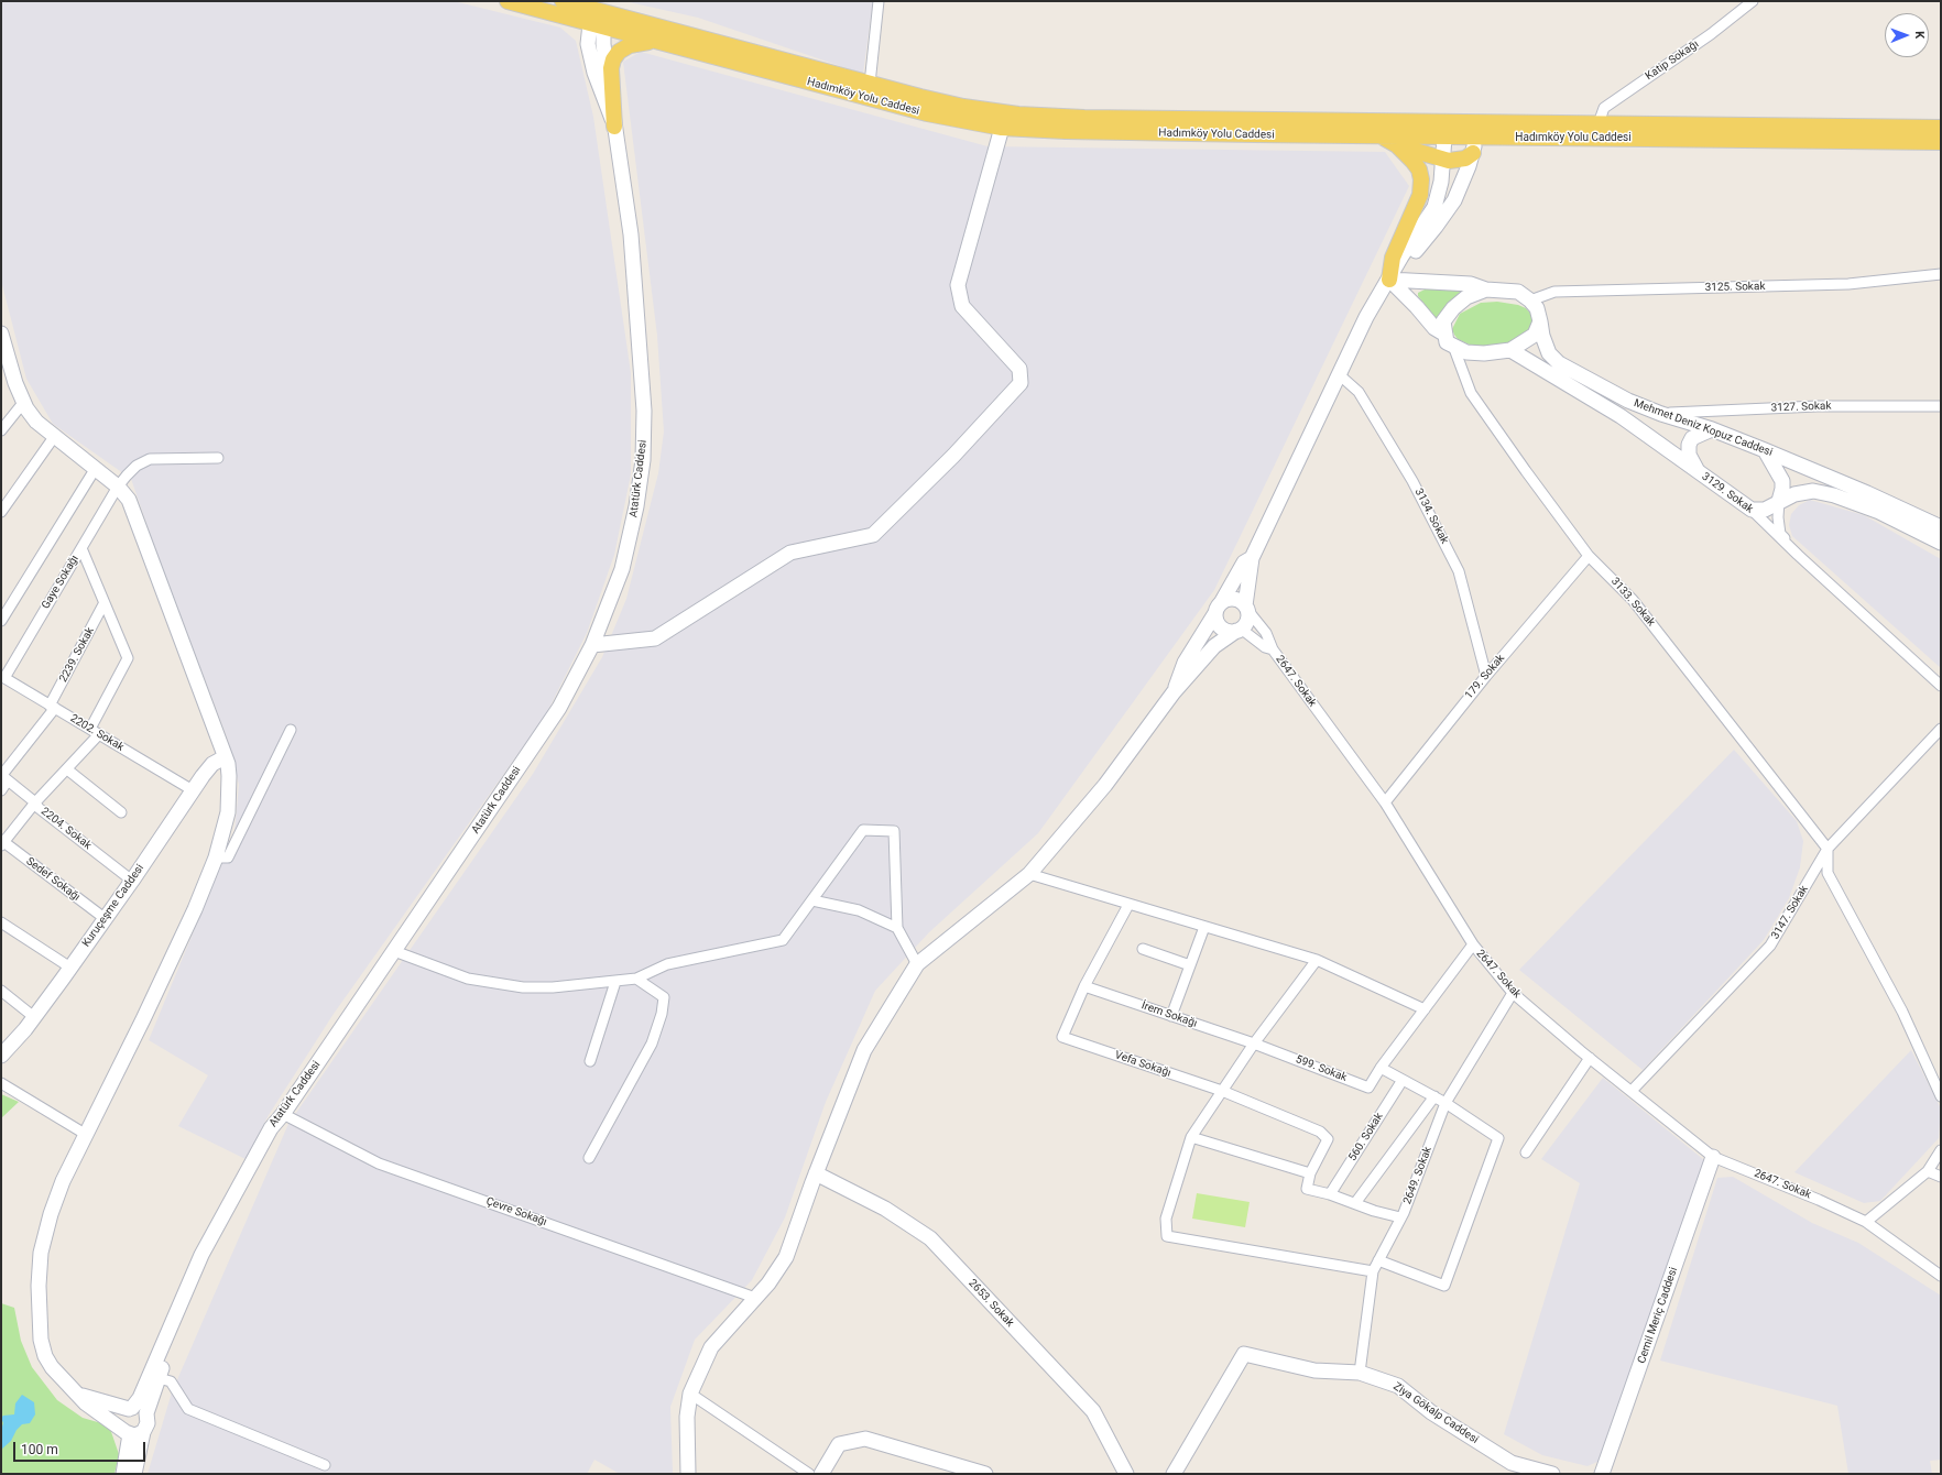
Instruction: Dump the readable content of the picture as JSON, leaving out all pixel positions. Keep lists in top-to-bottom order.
{
  "streets": {
    "main road": ["Hadımköy Yolu Caddesi"],
    "street": [
      "Katip Sokağı",
      "3125. Sokak",
      "3127. Sokak",
      "Mehmet Deniz Kopuz Caddesi",
      "Atatürk Caddesi",
      "3129. Sokak",
      "3134. Sokak",
      "Gaye Sokağı",
      "3133. Sokak",
      "2239. Sokak",
      "179. Sokak",
      "2647. Sokak",
      "2202. Sokak",
      "2204. Sokak",
      "Sedef Sokağı",
      "Kuruçeşme Caddesi",
      "3147. Sokak",
      "İrem Sokağı",
      "Vefa Sokağı",
      "599. Sokak",
      "560. Sokak",
      "2649. Sokak",
      "Çevre Sokağı",
      "2653. Sokak",
      "Cemil Meriç Caddesi",
      "Ziya Gökalp Caddesi"
    ]
  },
  "crossings": [
    ["Katip Sokağı", "Hadımköy Yolu Caddesi"],
    ["Hadımköy Yolu Caddesi", "Atatürk Caddesi"],
    ["3125. Sokak", "Mehmet Deniz Kopuz Caddesi"],
    ["3125. Sokak", "3129. Sokak"],
    ["3125. Sokak", "3133. Sokak"],
    ["3127. Sokak", "Mehmet Deniz Kopuz Caddesi"],
    ["Mehmet Deniz Kopuz Caddesi", "3129. Sokak"],
    ["Mehmet Deniz Kopuz Caddesi", "3133. Sokak"],
    ["Atatürk Caddesi", "Çevre Sokağı"],
    ["3129. Sokak", "3133. Sokak"],
    ["3134. Sokak", "179. Sokak"],
    ["Gaye Sokağı", "2202. Sokak"],
    ["3133. Sokak", "179. Sokak"],
    ["3133. Sokak", "3147. Sokak"],
    ["2239. Sokak", "2202. Sokak"],
    ["2239. Sokak", "2204. Sokak"],
    ["179. Sokak", "2647. Sokak"],
    ["2647. Sokak", "3147. Sokak"],
    ["2647. Sokak", "2649. Sokak"],
    ["2647. Sokak", "Cemil Meriç Caddesi"],
    ["2202. Sokak", "Kuruçeşme Caddesi"],
    ["2204. Sokak", "Kuruçeşme Caddesi"],
    ["Sedef Sokağı", "Kuruçeşme Caddesi"],
    ["İrem Sokağı", "Vefa Sokağı"],
    ["İrem Sokağı", "599. Sokak"],
    ["2649. Sokak", "Ziya Gökalp Caddesi"]
  ],
  "scale_bar": "100 m",
  "north": "right"
}
